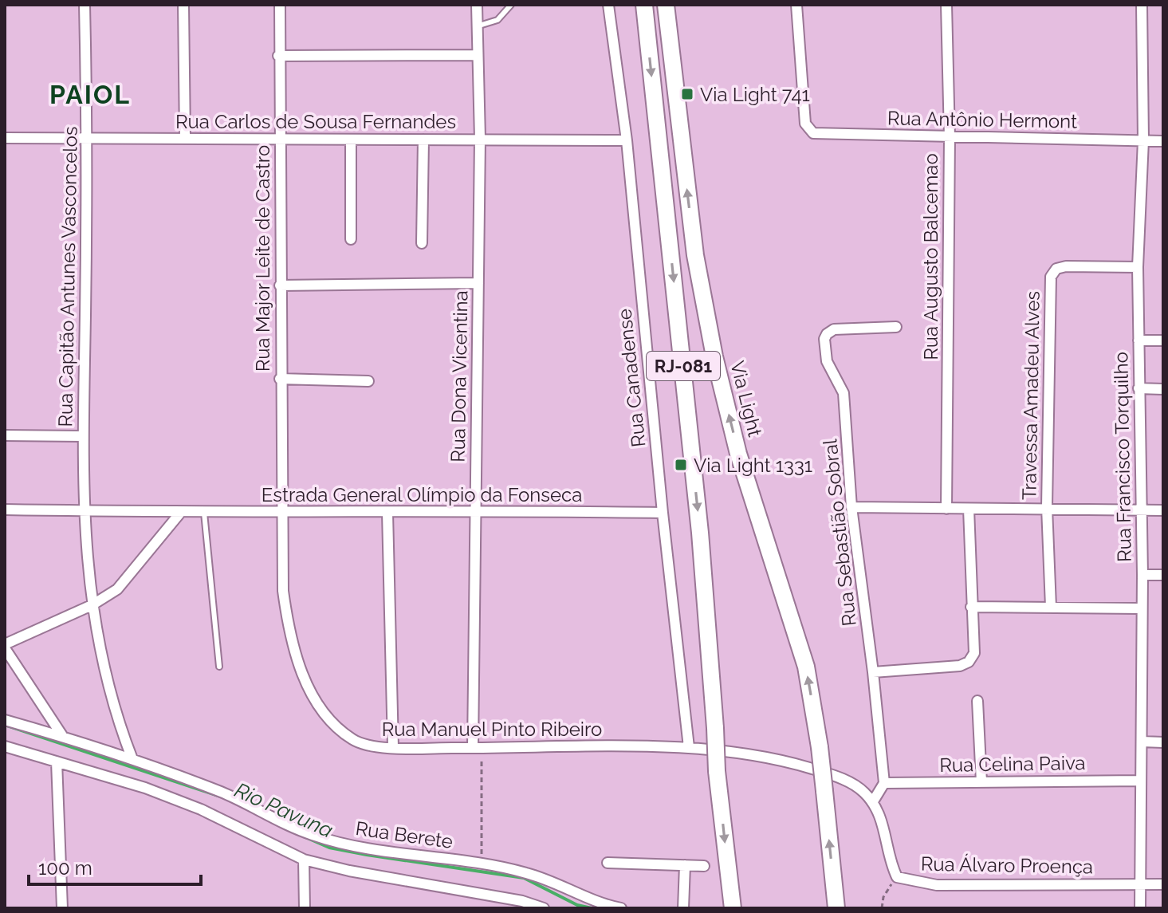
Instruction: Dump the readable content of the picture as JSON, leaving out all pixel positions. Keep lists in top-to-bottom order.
{
  "streets": {
    "main road": ["RJ-081", "Via Light"],
    "street": [
      "Rua Antônio Hermont",
      "Rua Carlos de Sousa Fernandes",
      "Rua Augusto Balcemao",
      "Rua Major Leite de Castro",
      "Rua Capitão Antunes Vasconcelos",
      "Rua Dona Vicentina",
      "Rua Canadense",
      "Travessa Amadeu Alves",
      "Rua Francisco Torquilho",
      "Estrada General Olímpio da Fonseca",
      "Rua Sebastião Sobral",
      "Rua Manuel Pinto Ribeiro",
      "Rua Celina Paiva",
      "Rua Berete",
      "Rua Álvaro Proença"
    ]
  },
  "crossings": [
    ["Rua Antônio Hermont", "Rua Augusto Balcemao"],
    ["Rua Antônio Hermont", "Rua Francisco Torquilho"],
    ["Rua Carlos de Sousa Fernandes", "Rua Major Leite de Castro"],
    ["Rua Carlos de Sousa Fernandes", "Rua Capitão Antunes Vasconcelos"],
    ["Rua Carlos de Sousa Fernandes", "Rua Dona Vicentina"],
    ["Rua Carlos de Sousa Fernandes", "Rua Canadense"],
    ["Rua Major Leite de Castro", "Estrada General Olímpio da Fonseca"],
    ["Rua Major Leite de Castro", "Rua Manuel Pinto Ribeiro"],
    ["Rua Capitão Antunes Vasconcelos", "Estrada General Olímpio da Fonseca"],
    ["Rua Capitão Antunes Vasconcelos", "Rua Berete"],
    ["Rua Dona Vicentina", "Estrada General Olímpio da Fonseca"],
    ["Rua Dona Vicentina", "Rua Manuel Pinto Ribeiro"],
    ["Rua Canadense", "Estrada General Olímpio da Fonseca"],
    ["Rua Canadense", "Rua Manuel Pinto Ribeiro"],
    ["Travessa Amadeu Alves", "Rua Francisco Torquilho"],
    ["Rua Francisco Torquilho", "Rua Celina Paiva"],
    ["Rua Francisco Torquilho", "Rua Álvaro Proença"],
    ["Estrada General Olímpio da Fonseca", "Rua Manuel Pinto Ribeiro"],
    ["Rua Sebastião Sobral", "Rua Celina Paiva"]
  ],
  "districts": ["PAIOL"],
  "water": ["Rio Pavuna"],
  "places": {
    "transit": ["Via Light 741", "Via Light 1331"]
  },
  "scale_bar": "100 m"
}
